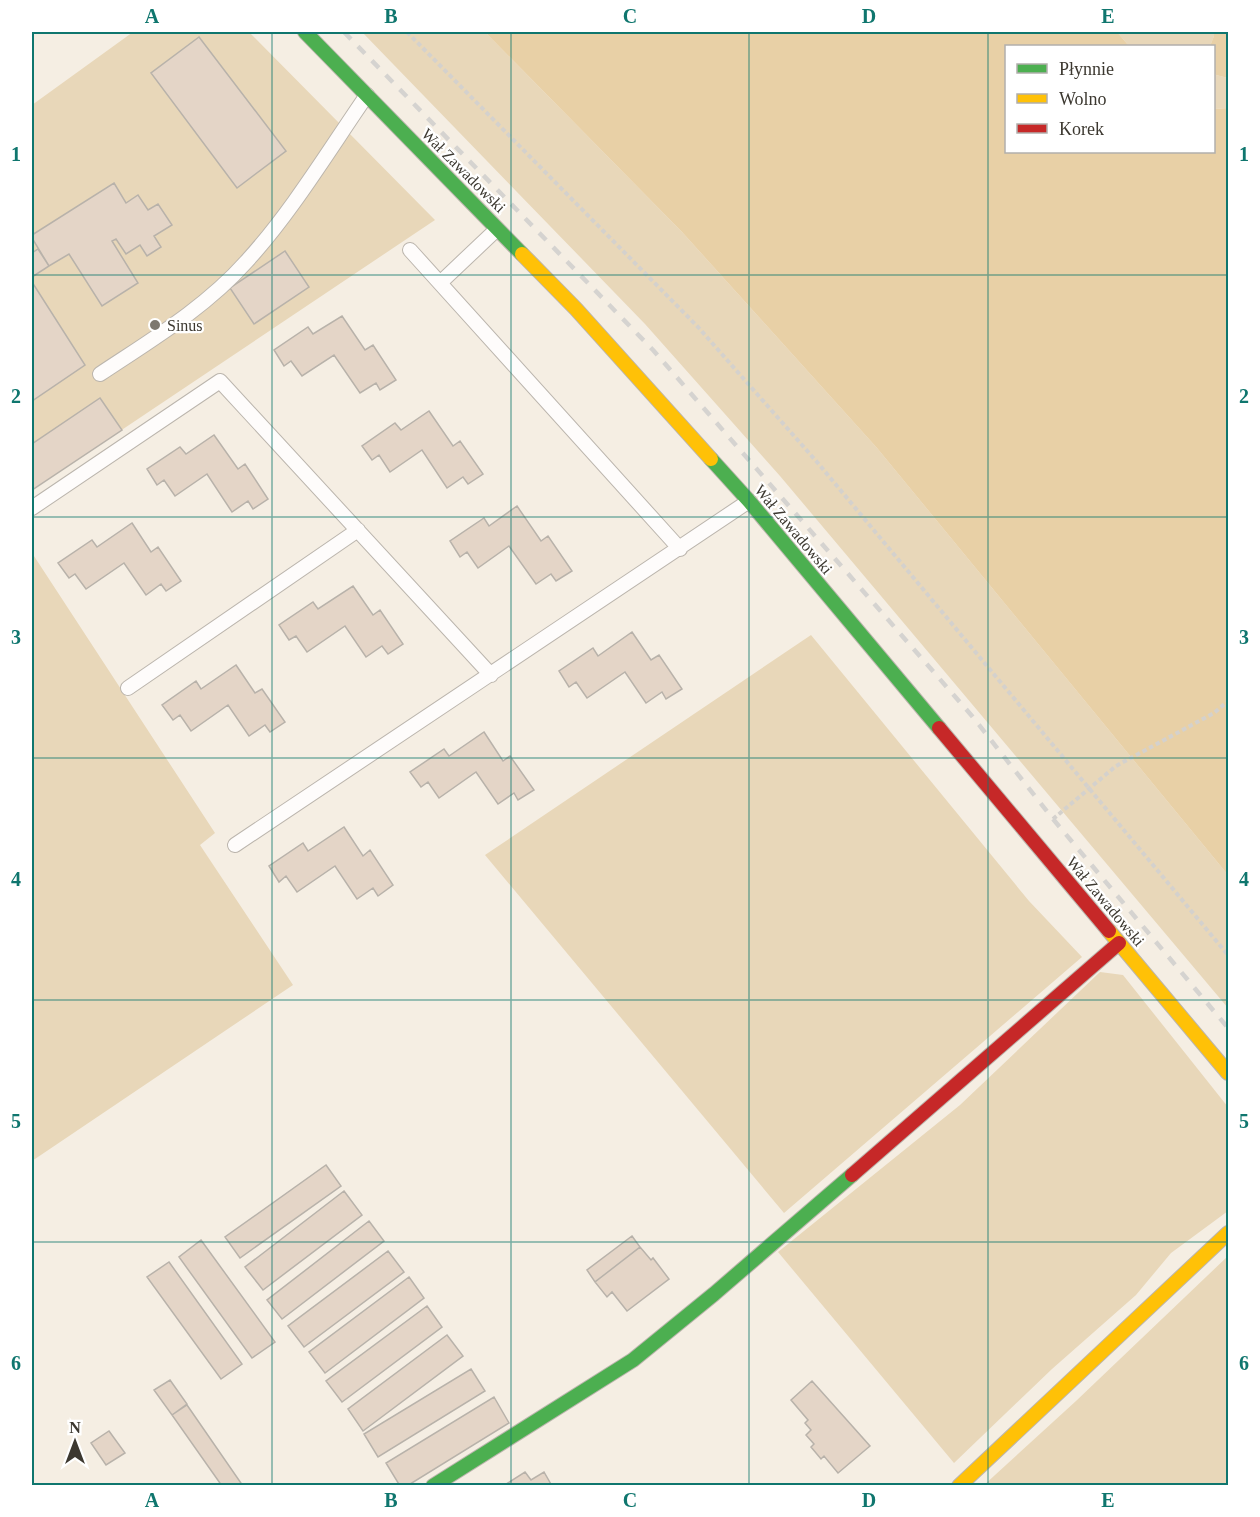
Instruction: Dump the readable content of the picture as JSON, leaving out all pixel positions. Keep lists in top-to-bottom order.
{
  "streets": {
    "street": ["Wał Zawadowski"]
  },
  "places": ["Sinus"],
  "legend": ["Płynnie", "Wolno", "Korek"],
  "north": "top",
  "grid": {
    "columns": [
      "A",
      "B",
      "C",
      "D",
      "E"
    ],
    "rows": [
      "1",
      "2",
      "3",
      "4",
      "5",
      "6"
    ]
  }
}
